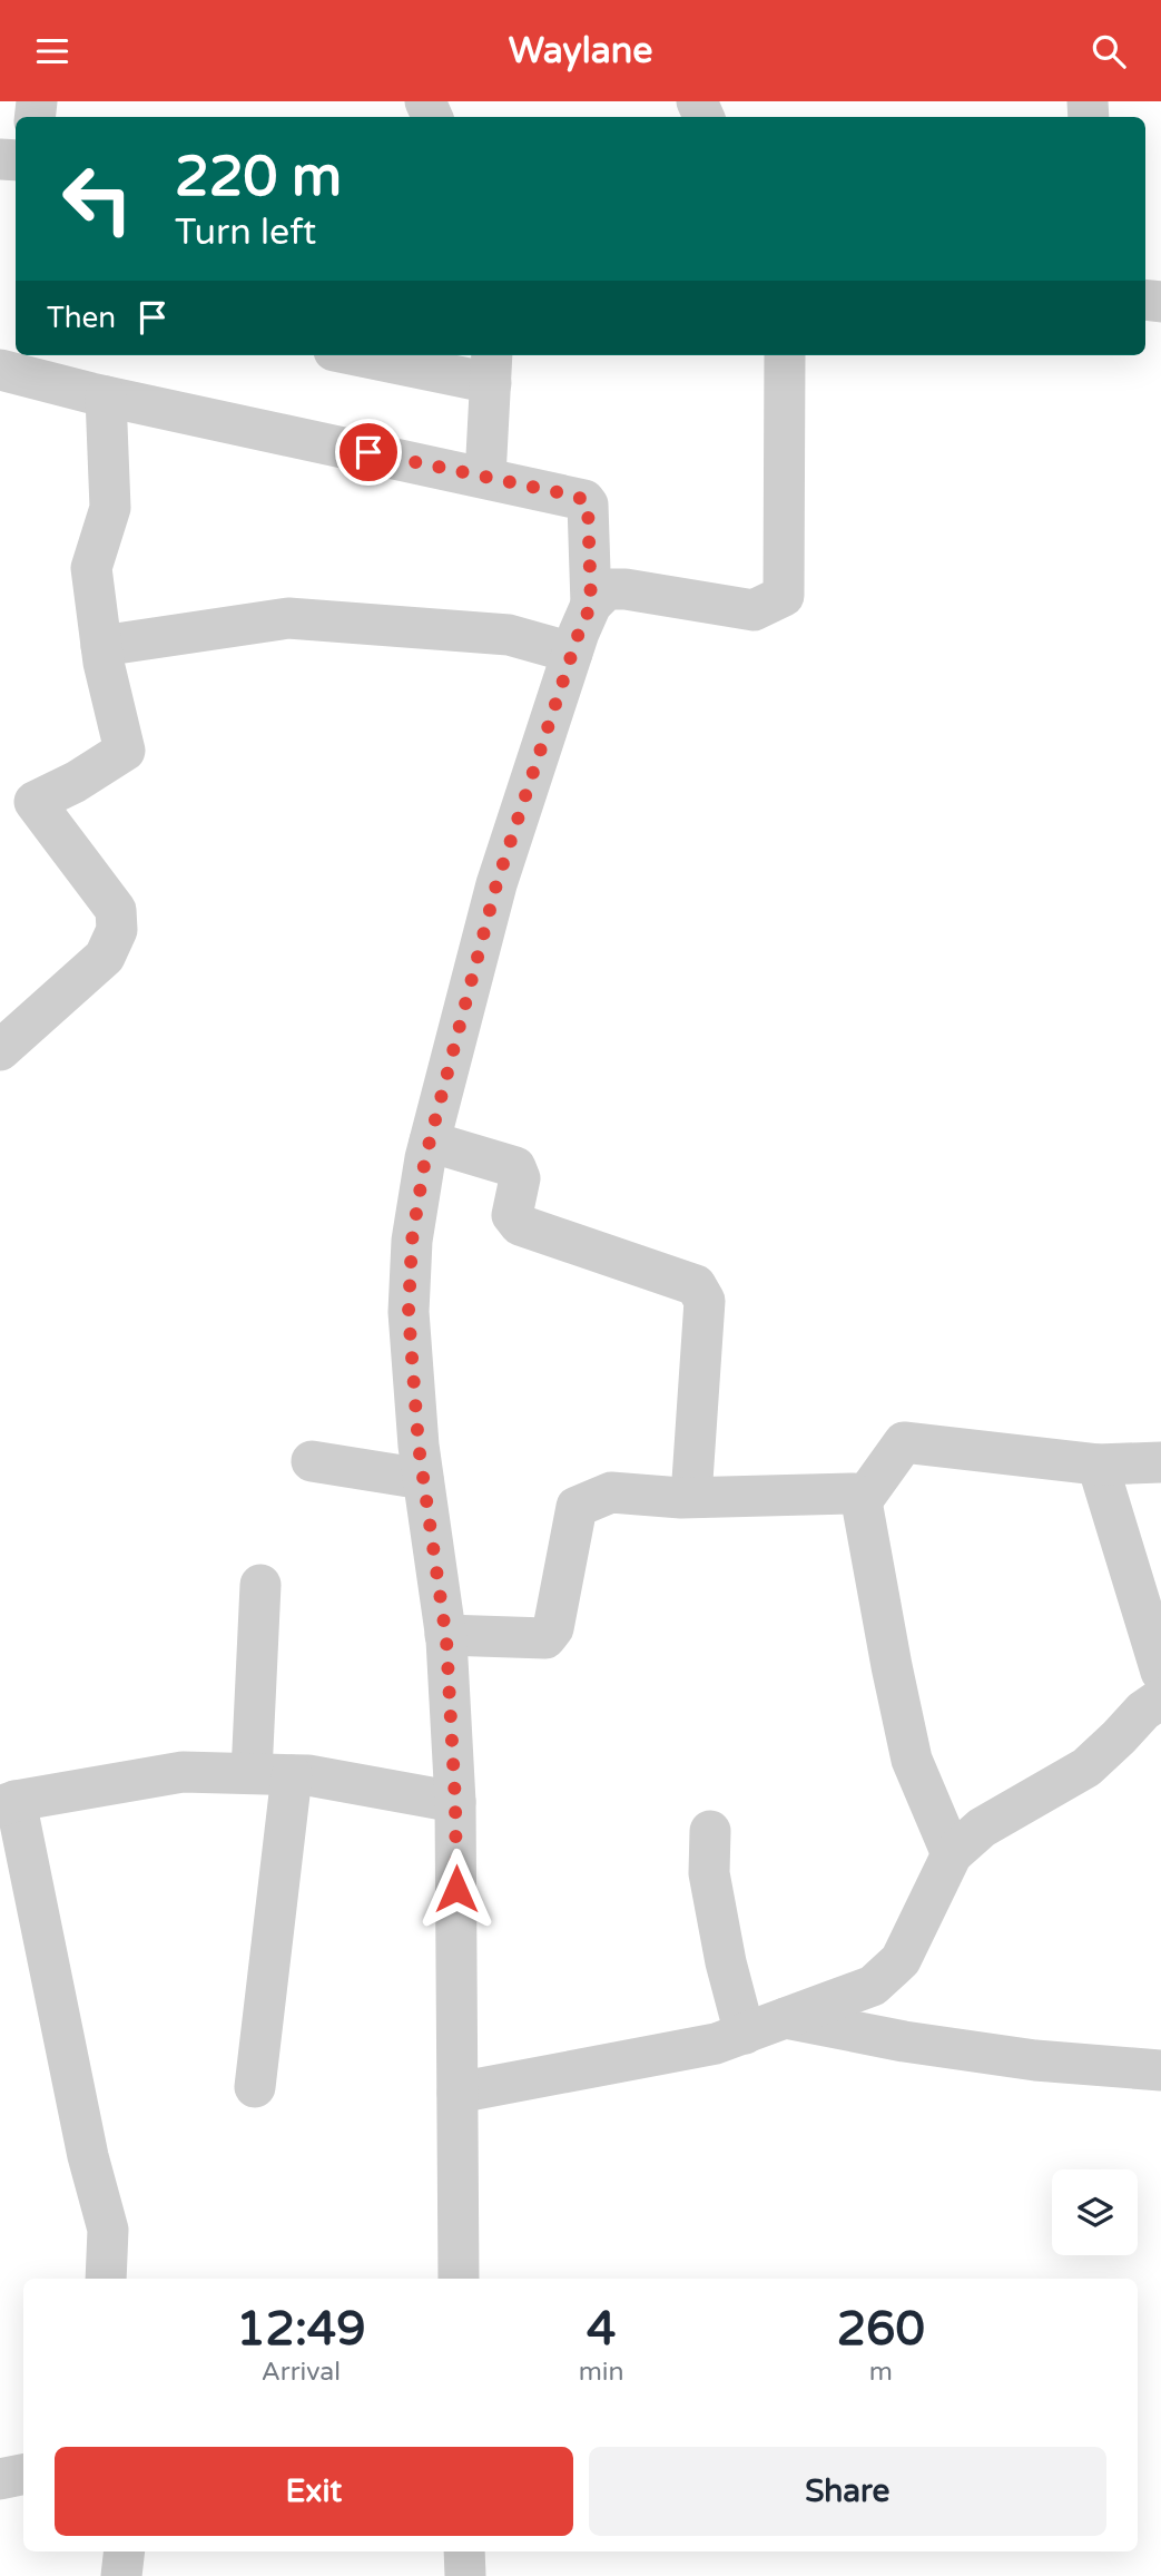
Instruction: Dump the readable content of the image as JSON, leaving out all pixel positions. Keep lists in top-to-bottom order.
{
  "page": {
    "header": "Waylane",
    "turn": ["220 m", "Turn left"],
    "then": "Then",
    "eta": [
      "12:49",
      "Arrival",
      "4",
      "min",
      "260",
      "m"
    ],
    "buttons": ["Exit", "Share"]
  }
}
